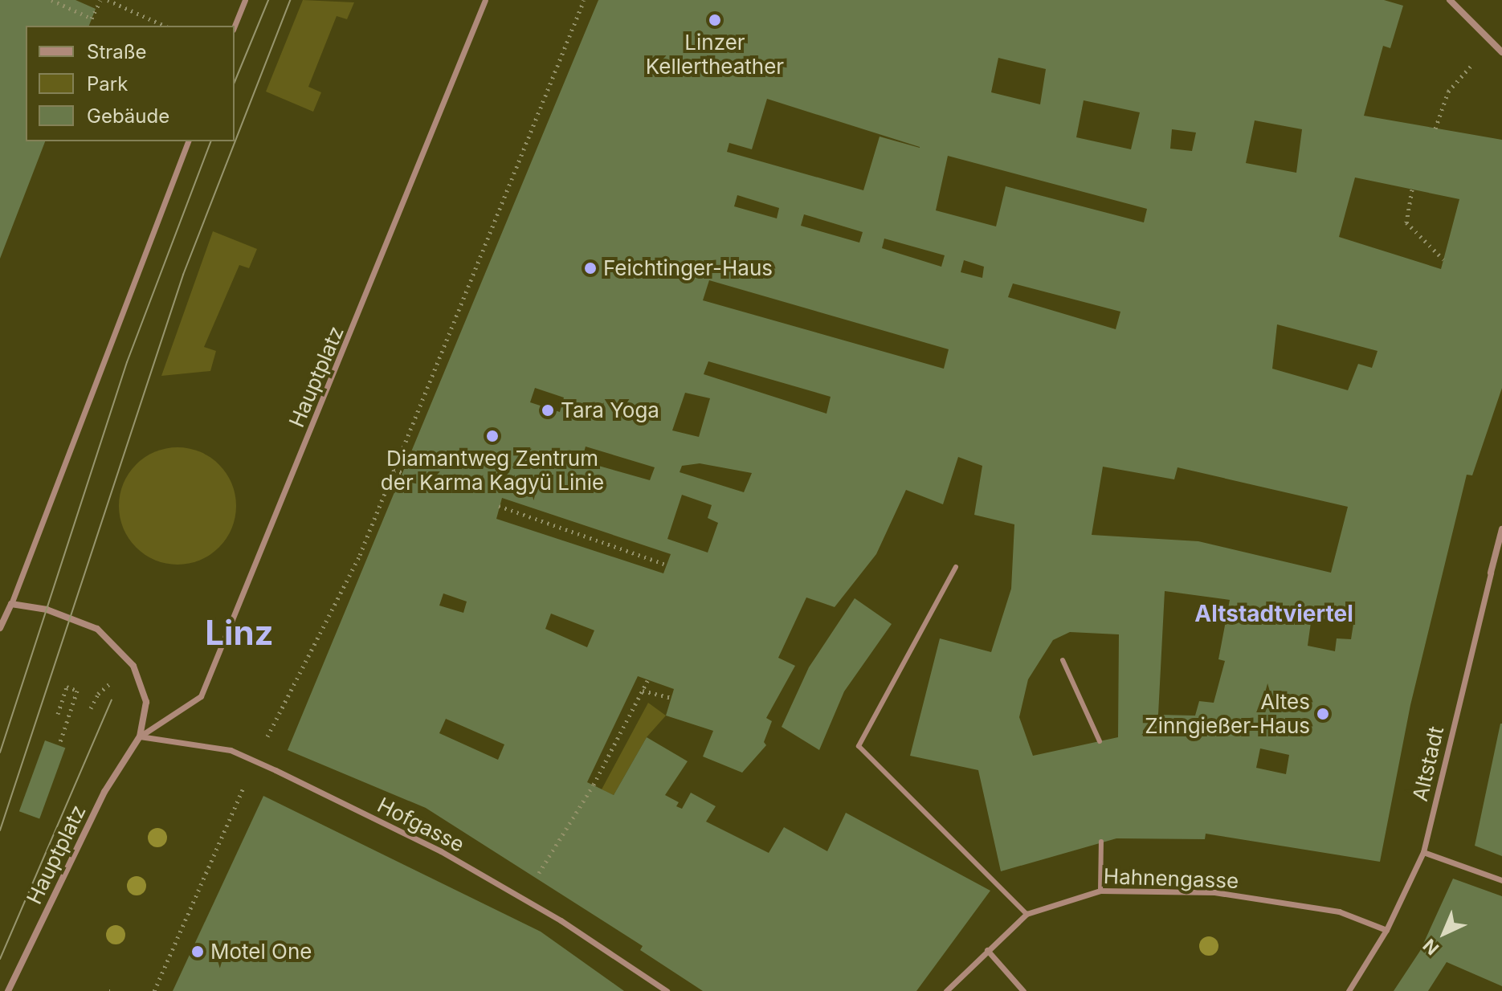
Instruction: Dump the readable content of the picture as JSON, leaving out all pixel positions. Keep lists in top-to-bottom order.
{
  "streets": {
    "street": [
      "Hauptplatz",
      "Altstadt",
      "Hofgasse",
      "Hahnengasse"
    ]
  },
  "crossings": [
    ["Hauptplatz", "Hofgasse"],
    ["Altstadt", "Hahnengasse"]
  ],
  "districts": ["Altstadtviertel", "Linz"],
  "places": [
    "Linzer Kellertheather",
    "Feichtinger-Haus",
    "Tara Yoga",
    "Diamantweg Zentrum der Karma Kagyü Linie",
    "Altes Zinngießer-Haus",
    "Motel One"
  ],
  "legend": ["Straße", "Park", "Gebäude"],
  "north": "bottom left"
}
